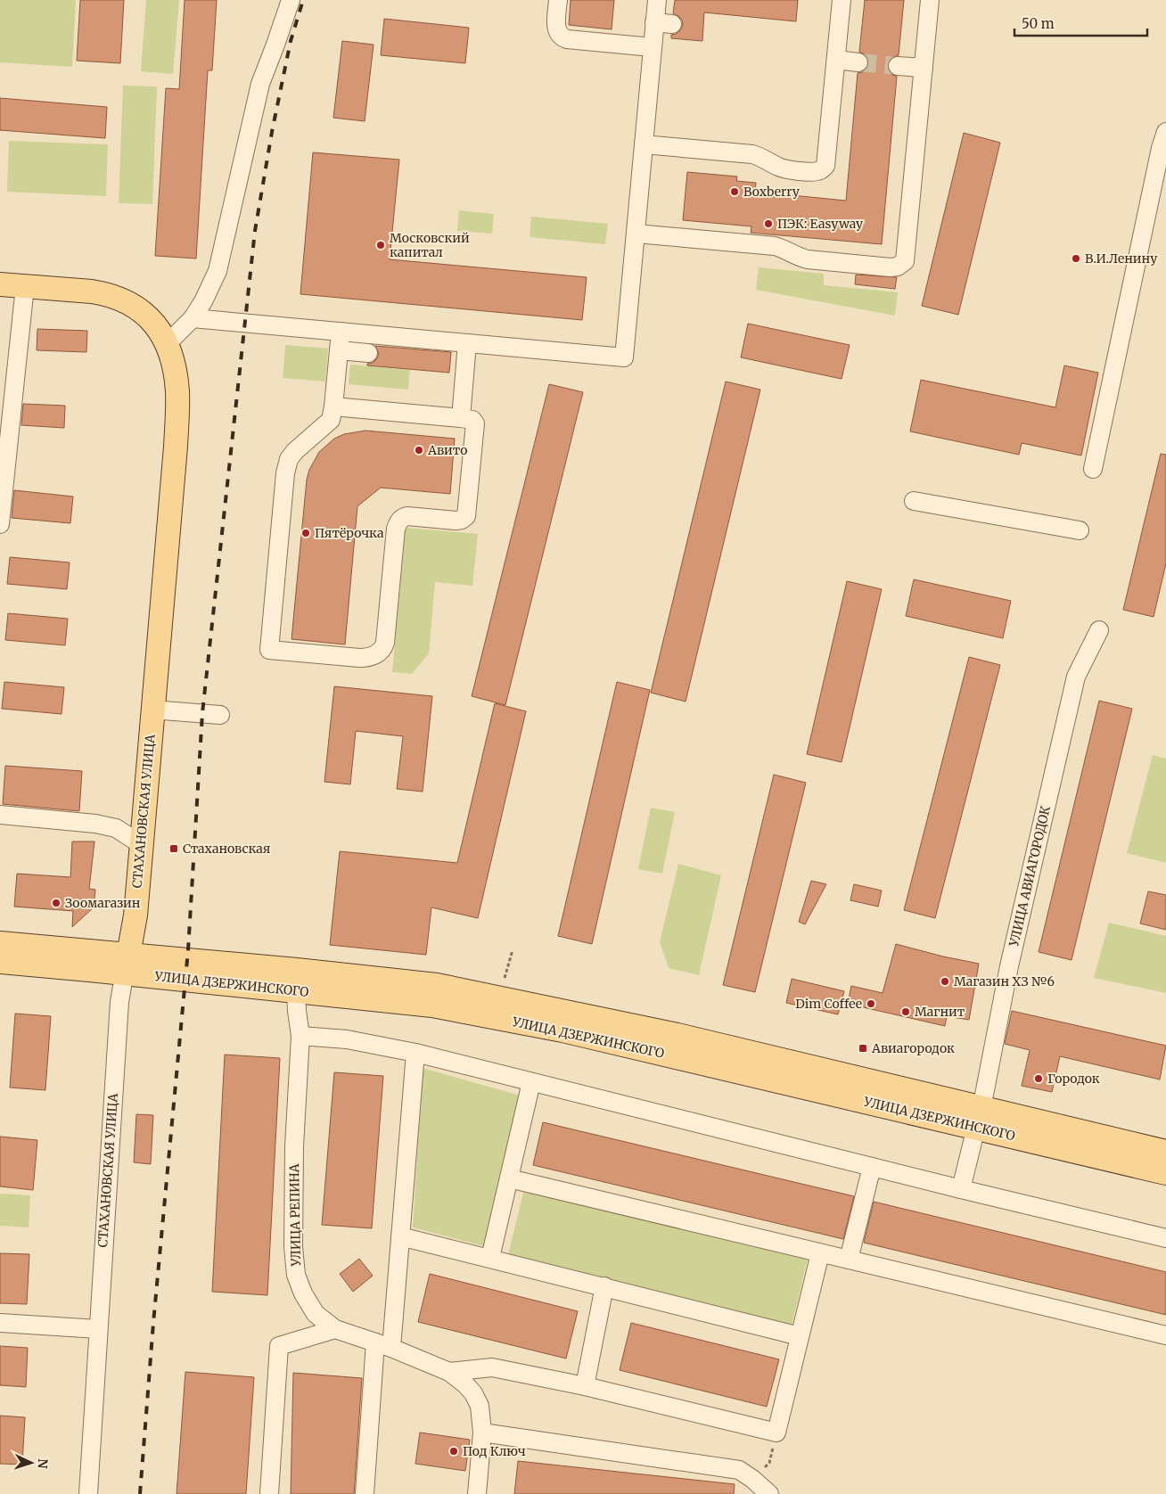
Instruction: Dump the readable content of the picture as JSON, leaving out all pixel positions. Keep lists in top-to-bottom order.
{
  "streets": {
    "main road": ["СТАХАНОВСКАЯ УЛИЦА", "УЛИЦА ДЗЕРЖИНСКОГО"],
    "street": ["УЛИЦА АВИАГОРОДОК", "УЛИЦА РЕПИНА"]
  },
  "crossings": [
    ["СТАХАНОВСКАЯ УЛИЦА", "УЛИЦА ДЗЕРЖИНСКОГО"],
    ["УЛИЦА АВИАГОРОДОК", "УЛИЦА ДЗЕРЖИНСКОГО"],
    ["УЛИЦА ДЗЕРЖИНСКОГО", "УЛИЦА РЕПИНА"]
  ],
  "places": {
    "other": [
      "Boxberry",
      "ПЭК: Easyway",
      "Московский капитал",
      "В.И.Ленину",
      "Авито",
      "Пятёрочка",
      "Зоомагазин",
      "Магазин ХЗ №6",
      "Dim Coffee",
      "Магнит",
      "Городок",
      "Под Ключ"
    ],
    "transit": ["Стахановская", "Авиагородок"]
  },
  "scale_bar": "50 m",
  "north": "right"
}
